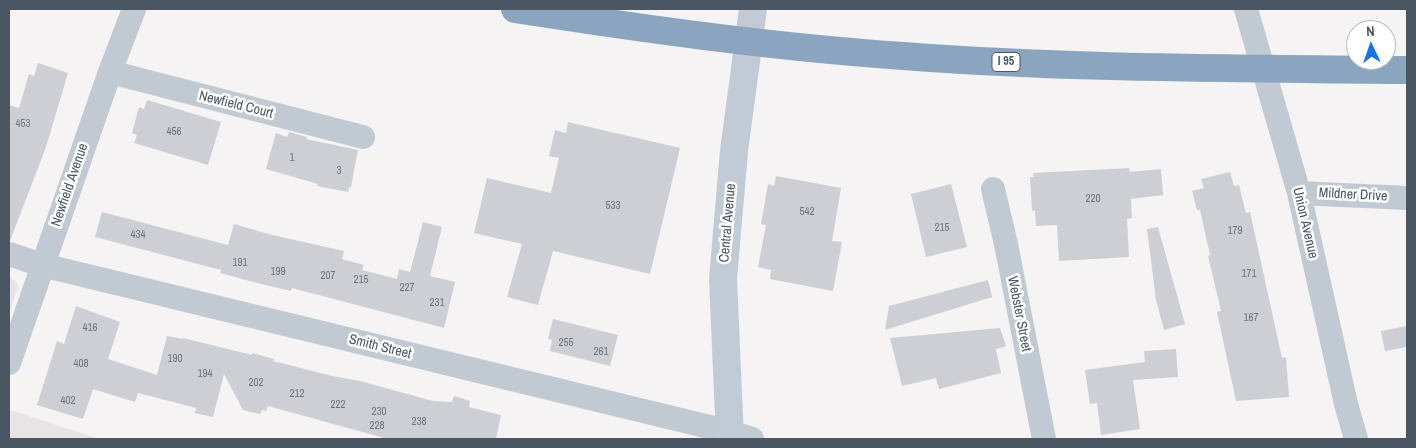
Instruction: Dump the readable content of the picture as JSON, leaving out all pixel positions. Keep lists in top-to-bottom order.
{
  "streets": {
    "highway": ["I 95"],
    "street": [
      "Newfield Court",
      "Newfield Avenue",
      "Mildner Drive",
      "Central Avenue",
      "Union Avenue",
      "Webster Street",
      "Smith Street"
    ]
  },
  "crossings": [
    ["Newfield Court", "Newfield Avenue"],
    ["Newfield Avenue", "Smith Street"],
    ["Mildner Drive", "Union Avenue"],
    ["Central Avenue", "Smith Street"]
  ],
  "house_numbers": [
    "453",
    "456",
    "1",
    "3",
    "220",
    "533",
    "542",
    "215",
    "179",
    "434",
    "191",
    "199",
    "171",
    "207",
    "215",
    "227",
    "231",
    "167",
    "416",
    "255",
    "261",
    "190",
    "408",
    "194",
    "202",
    "212",
    "402",
    "222",
    "230",
    "238",
    "228"
  ],
  "north": "top"
}
